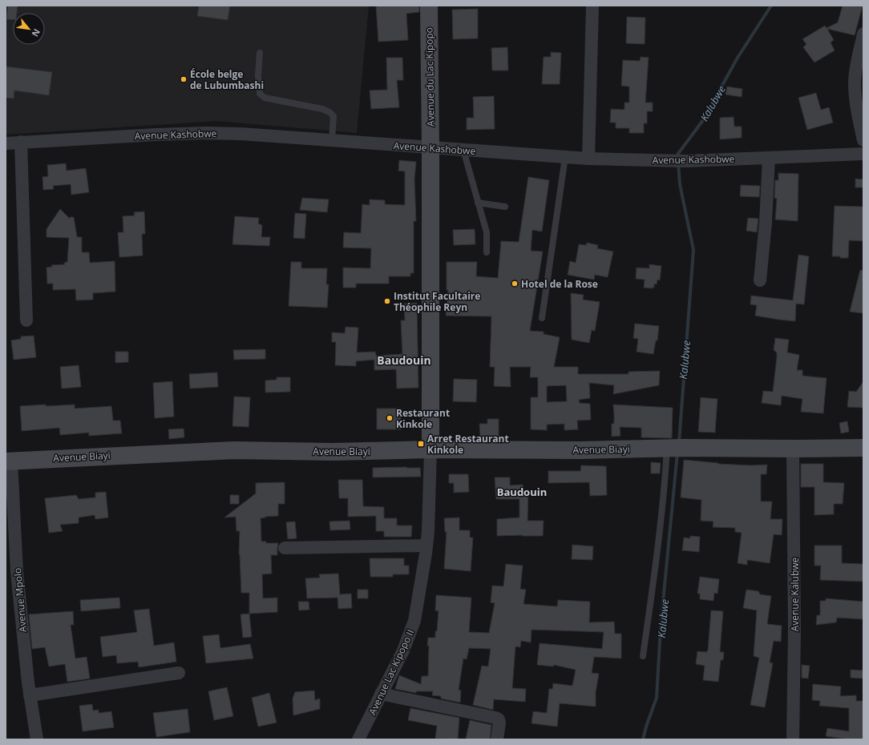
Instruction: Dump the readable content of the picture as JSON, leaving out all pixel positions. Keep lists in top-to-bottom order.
{
  "streets": {
    "street": [
      "Avenue du Lac Kipopo",
      "Avenue Kashobwe",
      "Avenue Biayi",
      "Avenue Kalubwe",
      "Avenue Mpolo",
      "Avenue Lac Kipopo II"
    ]
  },
  "crossings": [
    ["Avenue du Lac Kipopo", "Avenue Kashobwe"],
    ["Avenue du Lac Kipopo", "Avenue Biayi"],
    ["Avenue du Lac Kipopo", "Avenue Lac Kipopo II"],
    ["Avenue Biayi", "Avenue Kalubwe"],
    ["Avenue Biayi", "Avenue Mpolo"],
    ["Avenue Biayi", "Avenue Lac Kipopo II"]
  ],
  "districts": ["Baudouin", "Baudouin"],
  "water": ["Kalubwe"],
  "places": {
    "other": [
      "École belge de Lubumbashi",
      "Hotel de la Rose",
      "Institut Facultaire Théophile Reyn",
      "Restaurant Kinkole"
    ],
    "transit": ["Arret Restaurant Kinkole"]
  },
  "north": "bottom right"
}
